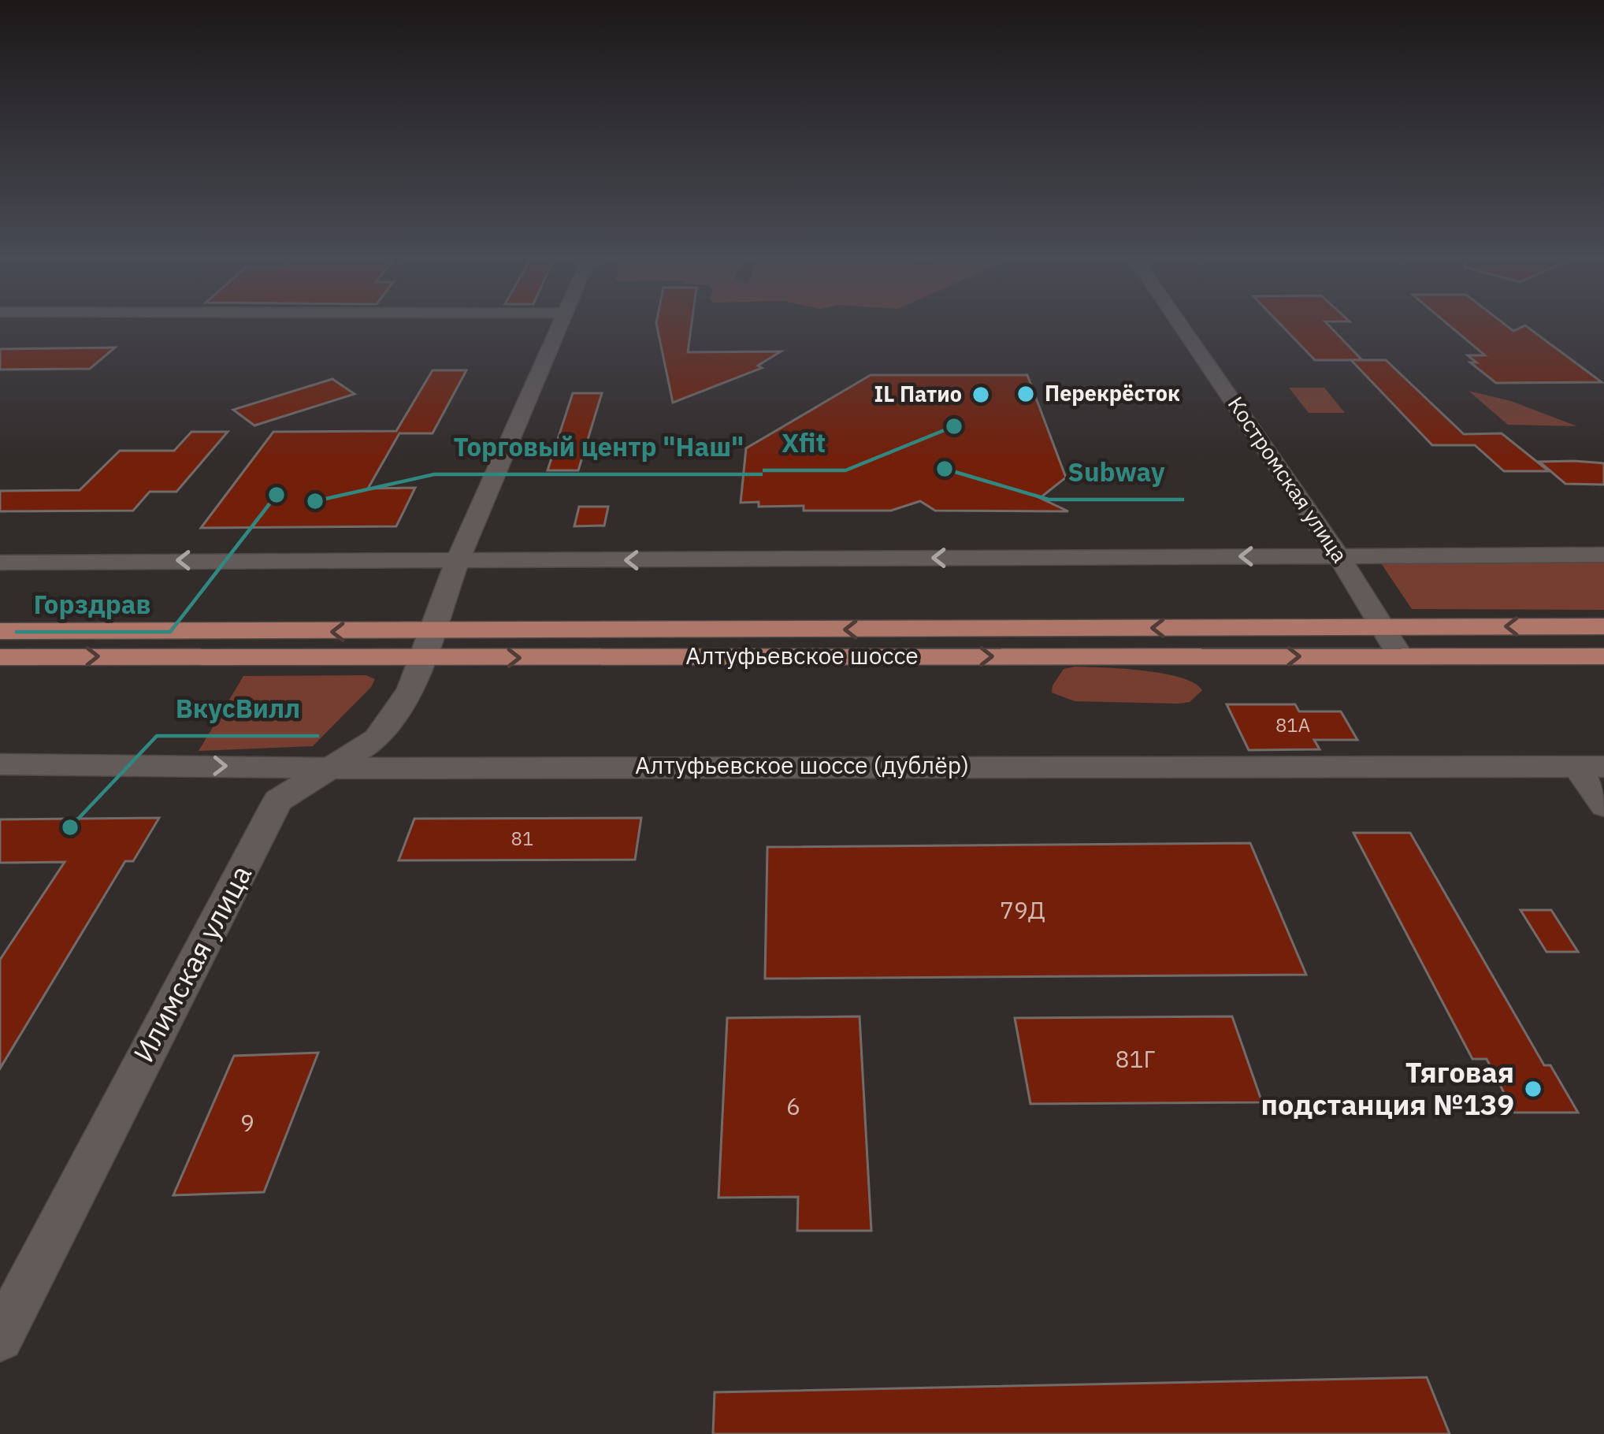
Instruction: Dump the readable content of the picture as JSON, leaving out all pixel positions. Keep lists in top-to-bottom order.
{
  "streets": {
    "main road": ["Алтуфьевское шоссе"],
    "street": ["Костромская улица", "Алтуфьевское шоссе (дублёр)", "Илимская улица"]
  },
  "crossings": [
    ["Костромская улица", "Алтуфьевское шоссе"]
  ],
  "places": [
    "Перекрёсток",
    "IL Патио",
    "Xfit",
    "Subway",
    "Горздрав",
    "Торговый центр \"Наш\"",
    "ВкусВилл",
    "Тяговая подстанция №139"
  ],
  "house_numbers": [
    "81А",
    "81",
    "79Д",
    "81Г",
    "6",
    "9"
  ]
}
